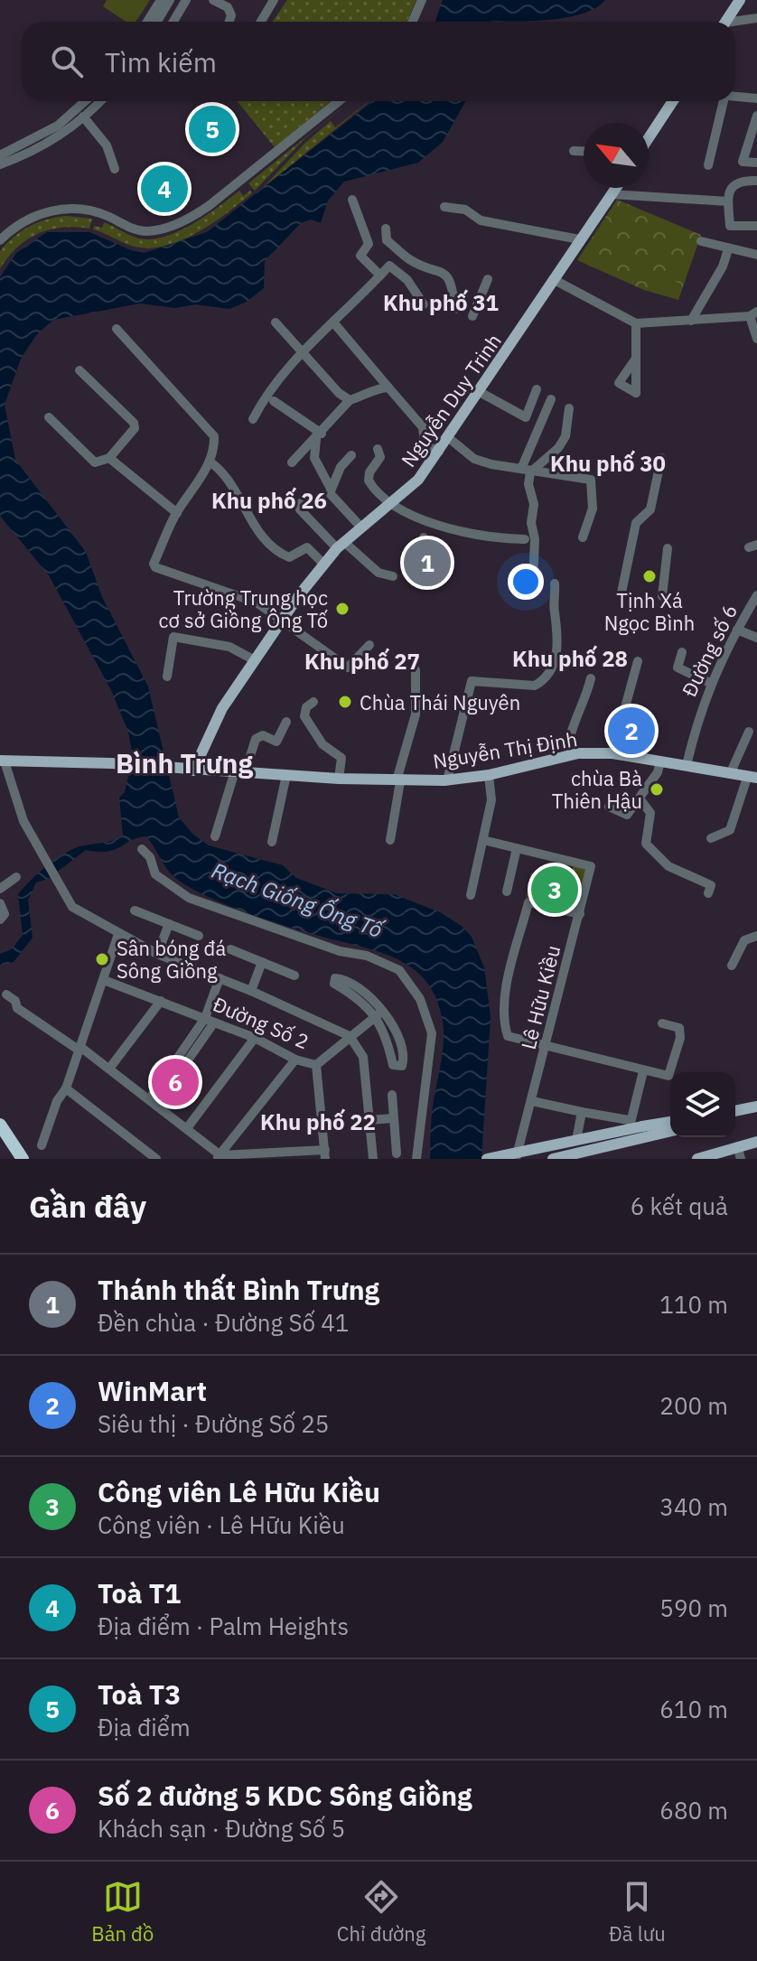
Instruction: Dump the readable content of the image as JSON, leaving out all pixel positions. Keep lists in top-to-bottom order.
{
  "streets": {
    "main road": ["Nguyễn Duy Trinh", "Nguyễn Thị Định"],
    "street": ["Đường số 6", "Lê Hữu Kiều", "Đường Số 2"]
  },
  "crossings": [
    ["Nguyễn Duy Trinh", "Nguyễn Thị Định"],
    ["Đường số 6", "Nguyễn Thị Định"]
  ],
  "districts": [
    "Khu phố 31",
    "Khu phố 30",
    "Khu phố 26",
    "Khu phố 28",
    "Khu phố 27",
    "Bình Trưng",
    "Khu phố 22"
  ],
  "water": ["Rạch Giống Ống Tố"],
  "places": [
    "Tịnh Xá Ngọc Bình",
    "Trường Trung học cơ sở Giồng Ông Tố",
    "Chùa Thái Nguyên",
    "chùa Bà Thiên Hậu",
    "Sân bóng đá Sông Giồng"
  ],
  "north": "top left",
  "page": {
    "search": "Tìm kiếm",
    "pins": [
      "5",
      "4",
      "1",
      "2",
      "3",
      "6"
    ],
    "heading": ["Gần đây", "6 kết quả"],
    "list": [
      {
        "mark": "1",
        "name": "Thánh thất Bình Trưng",
        "note": "Đền chùa · Đường Số 41",
        "value": "110 m"
      },
      {
        "mark": "2",
        "name": "WinMart",
        "note": "Siêu thị · Đường Số 25",
        "value": "200 m"
      },
      {
        "mark": "3",
        "name": "Công viên Lê Hữu Kiều",
        "note": "Công viên · Lê Hữu Kiều",
        "value": "340 m"
      },
      {
        "mark": "4",
        "name": "Toà T1",
        "note": "Địa điểm · Palm Heights",
        "value": "590 m"
      },
      {
        "mark": "5",
        "name": "Toà T3",
        "note": "Địa điểm",
        "value": "610 m"
      },
      {
        "mark": "6",
        "name": "Số 2 đường 5 KDC Sông Giồng",
        "note": "Khách sạn · Đường Số 5",
        "value": "680 m"
      }
    ],
    "nav": ["Bản đồ", "Chỉ đường", "Đã lưu"]
  }
}
